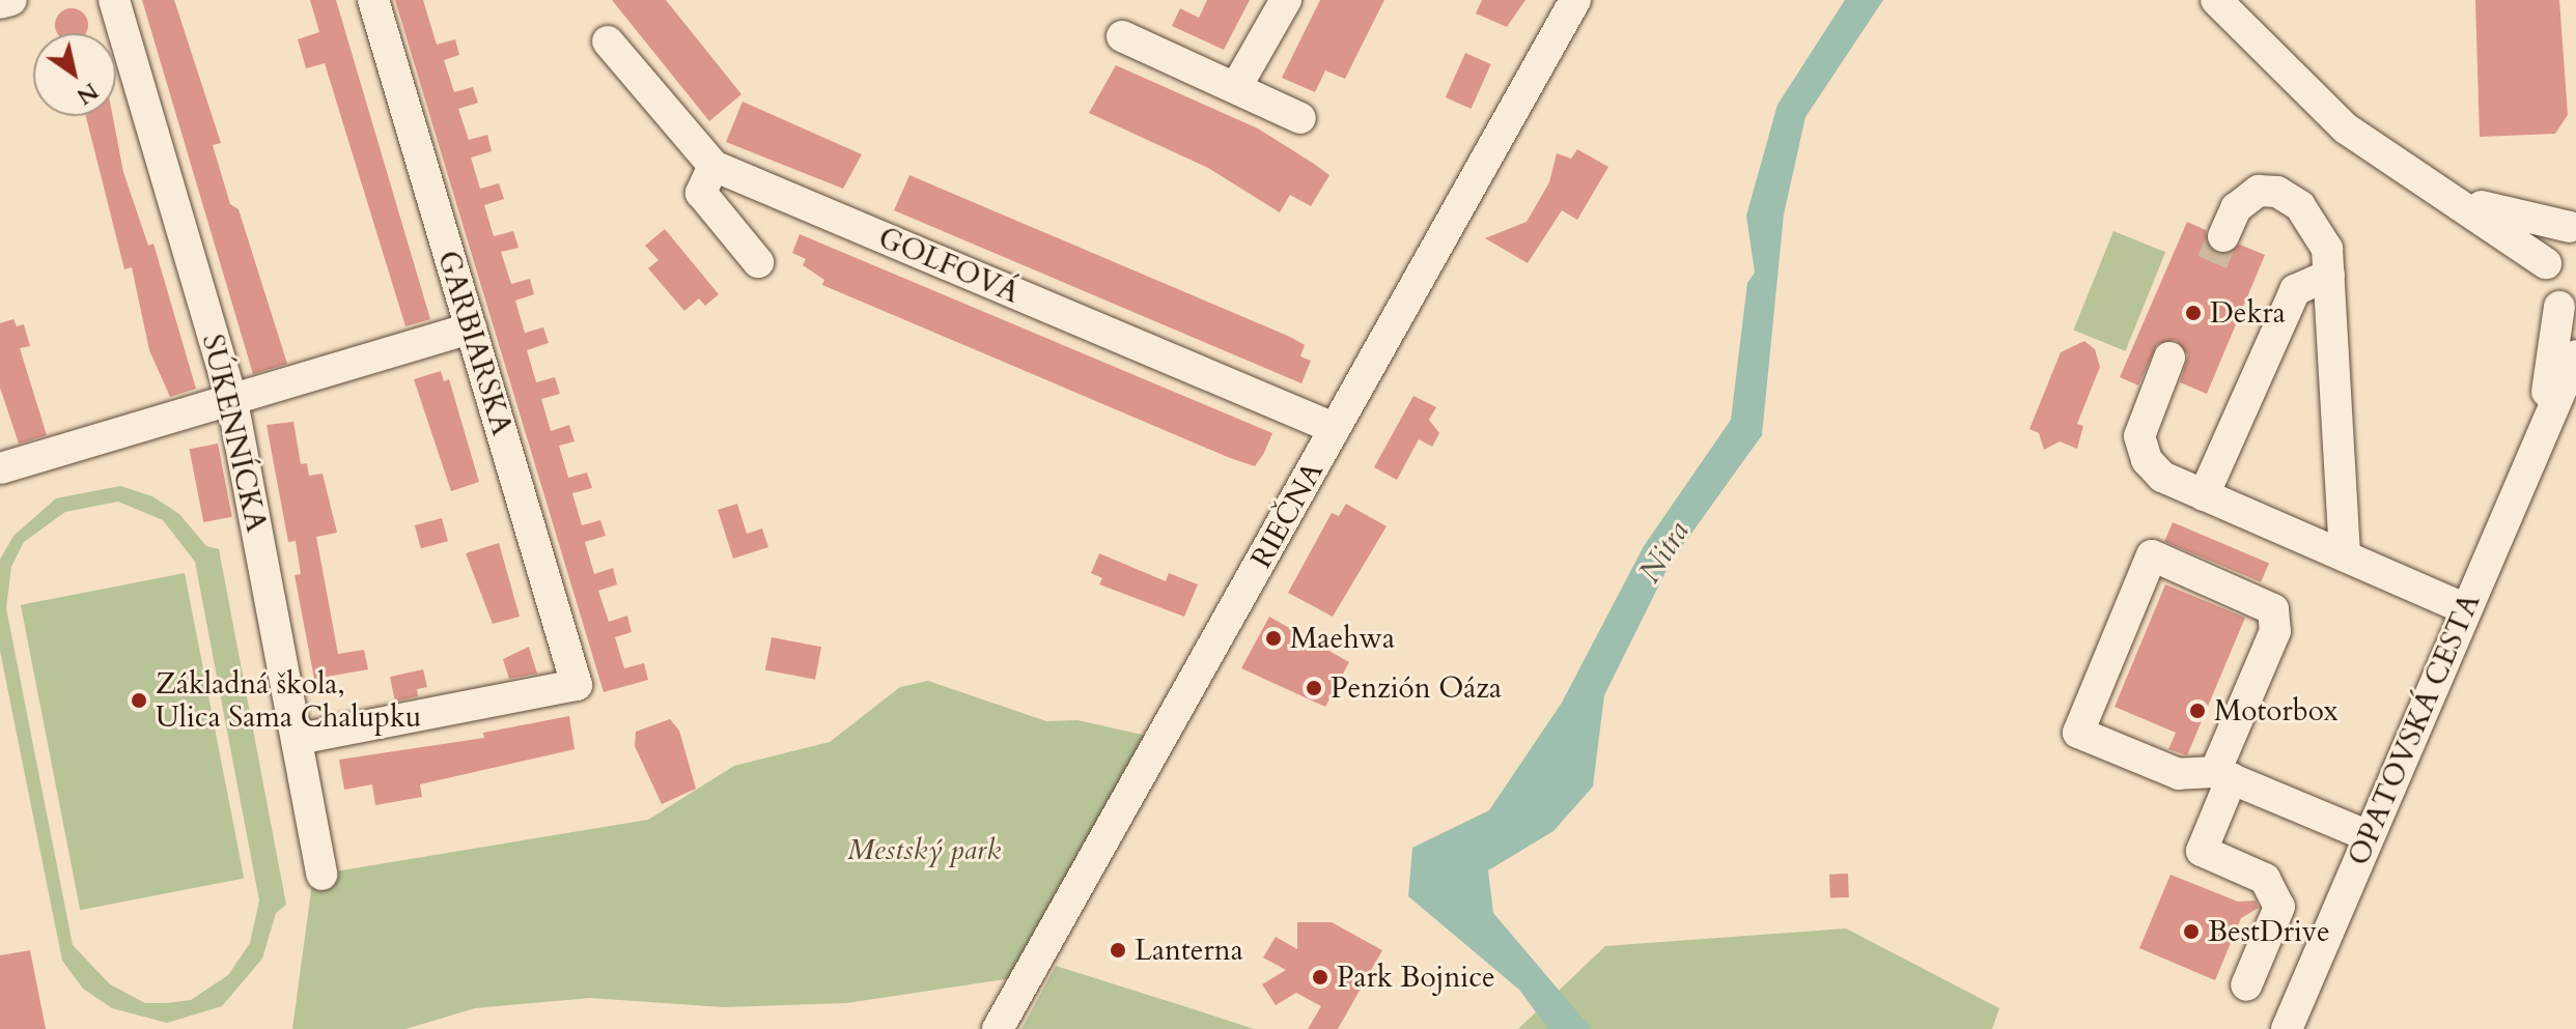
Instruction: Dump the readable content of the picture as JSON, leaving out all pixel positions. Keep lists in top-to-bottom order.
{
  "streets": {
    "street": [
      "GOLFOVÁ",
      "GARBIARSKA",
      "SÚKENNÍCKA",
      "RIEČNA",
      "OPATOVSKÁ CESTA"
    ]
  },
  "crossings": [
    ["GOLFOVÁ", "RIEČNA"],
    ["GARBIARSKA", "SÚKENNÍCKA"]
  ],
  "water": ["Nitra"],
  "parks": ["Mestský park"],
  "places": [
    "Dekra",
    "Maehwa",
    "Penzión Oáza",
    "Základná škola, Ulica Sama Chalupku",
    "Motorbox",
    "BestDrive",
    "Lanterna",
    "Park Bojnice"
  ],
  "north": "bottom right"
}
